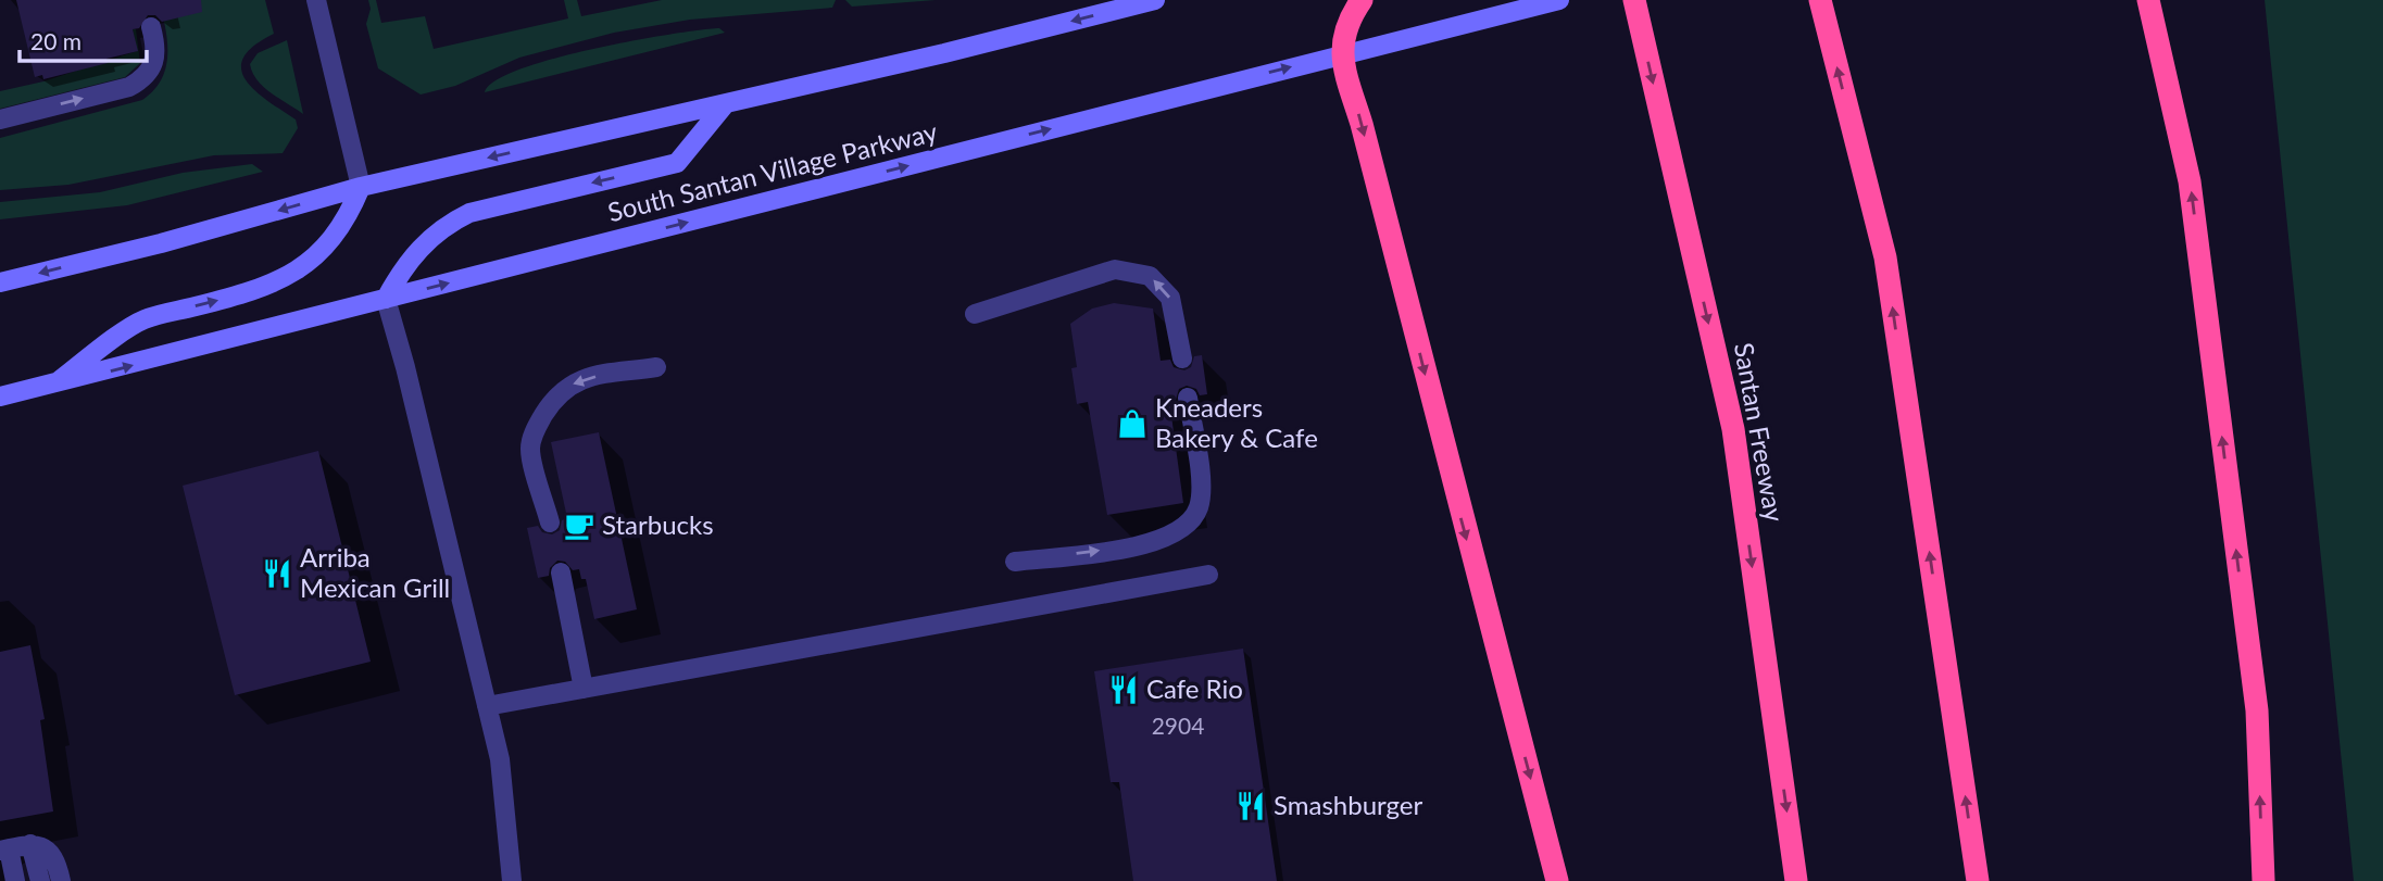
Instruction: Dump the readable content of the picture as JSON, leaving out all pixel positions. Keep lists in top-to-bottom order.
{
  "streets": {
    "highway": ["Santan Freeway"],
    "main road": ["South Santan Village Parkway"]
  },
  "places": {
    "shop": ["Kneaders Bakery & Cafe"],
    "cafe": ["Starbucks"],
    "restaurant": ["Arriba Mexican Grill", "Cafe Rio", "Smashburger"]
  },
  "house_numbers": ["2904"],
  "scale_bar": "20 m"
}
